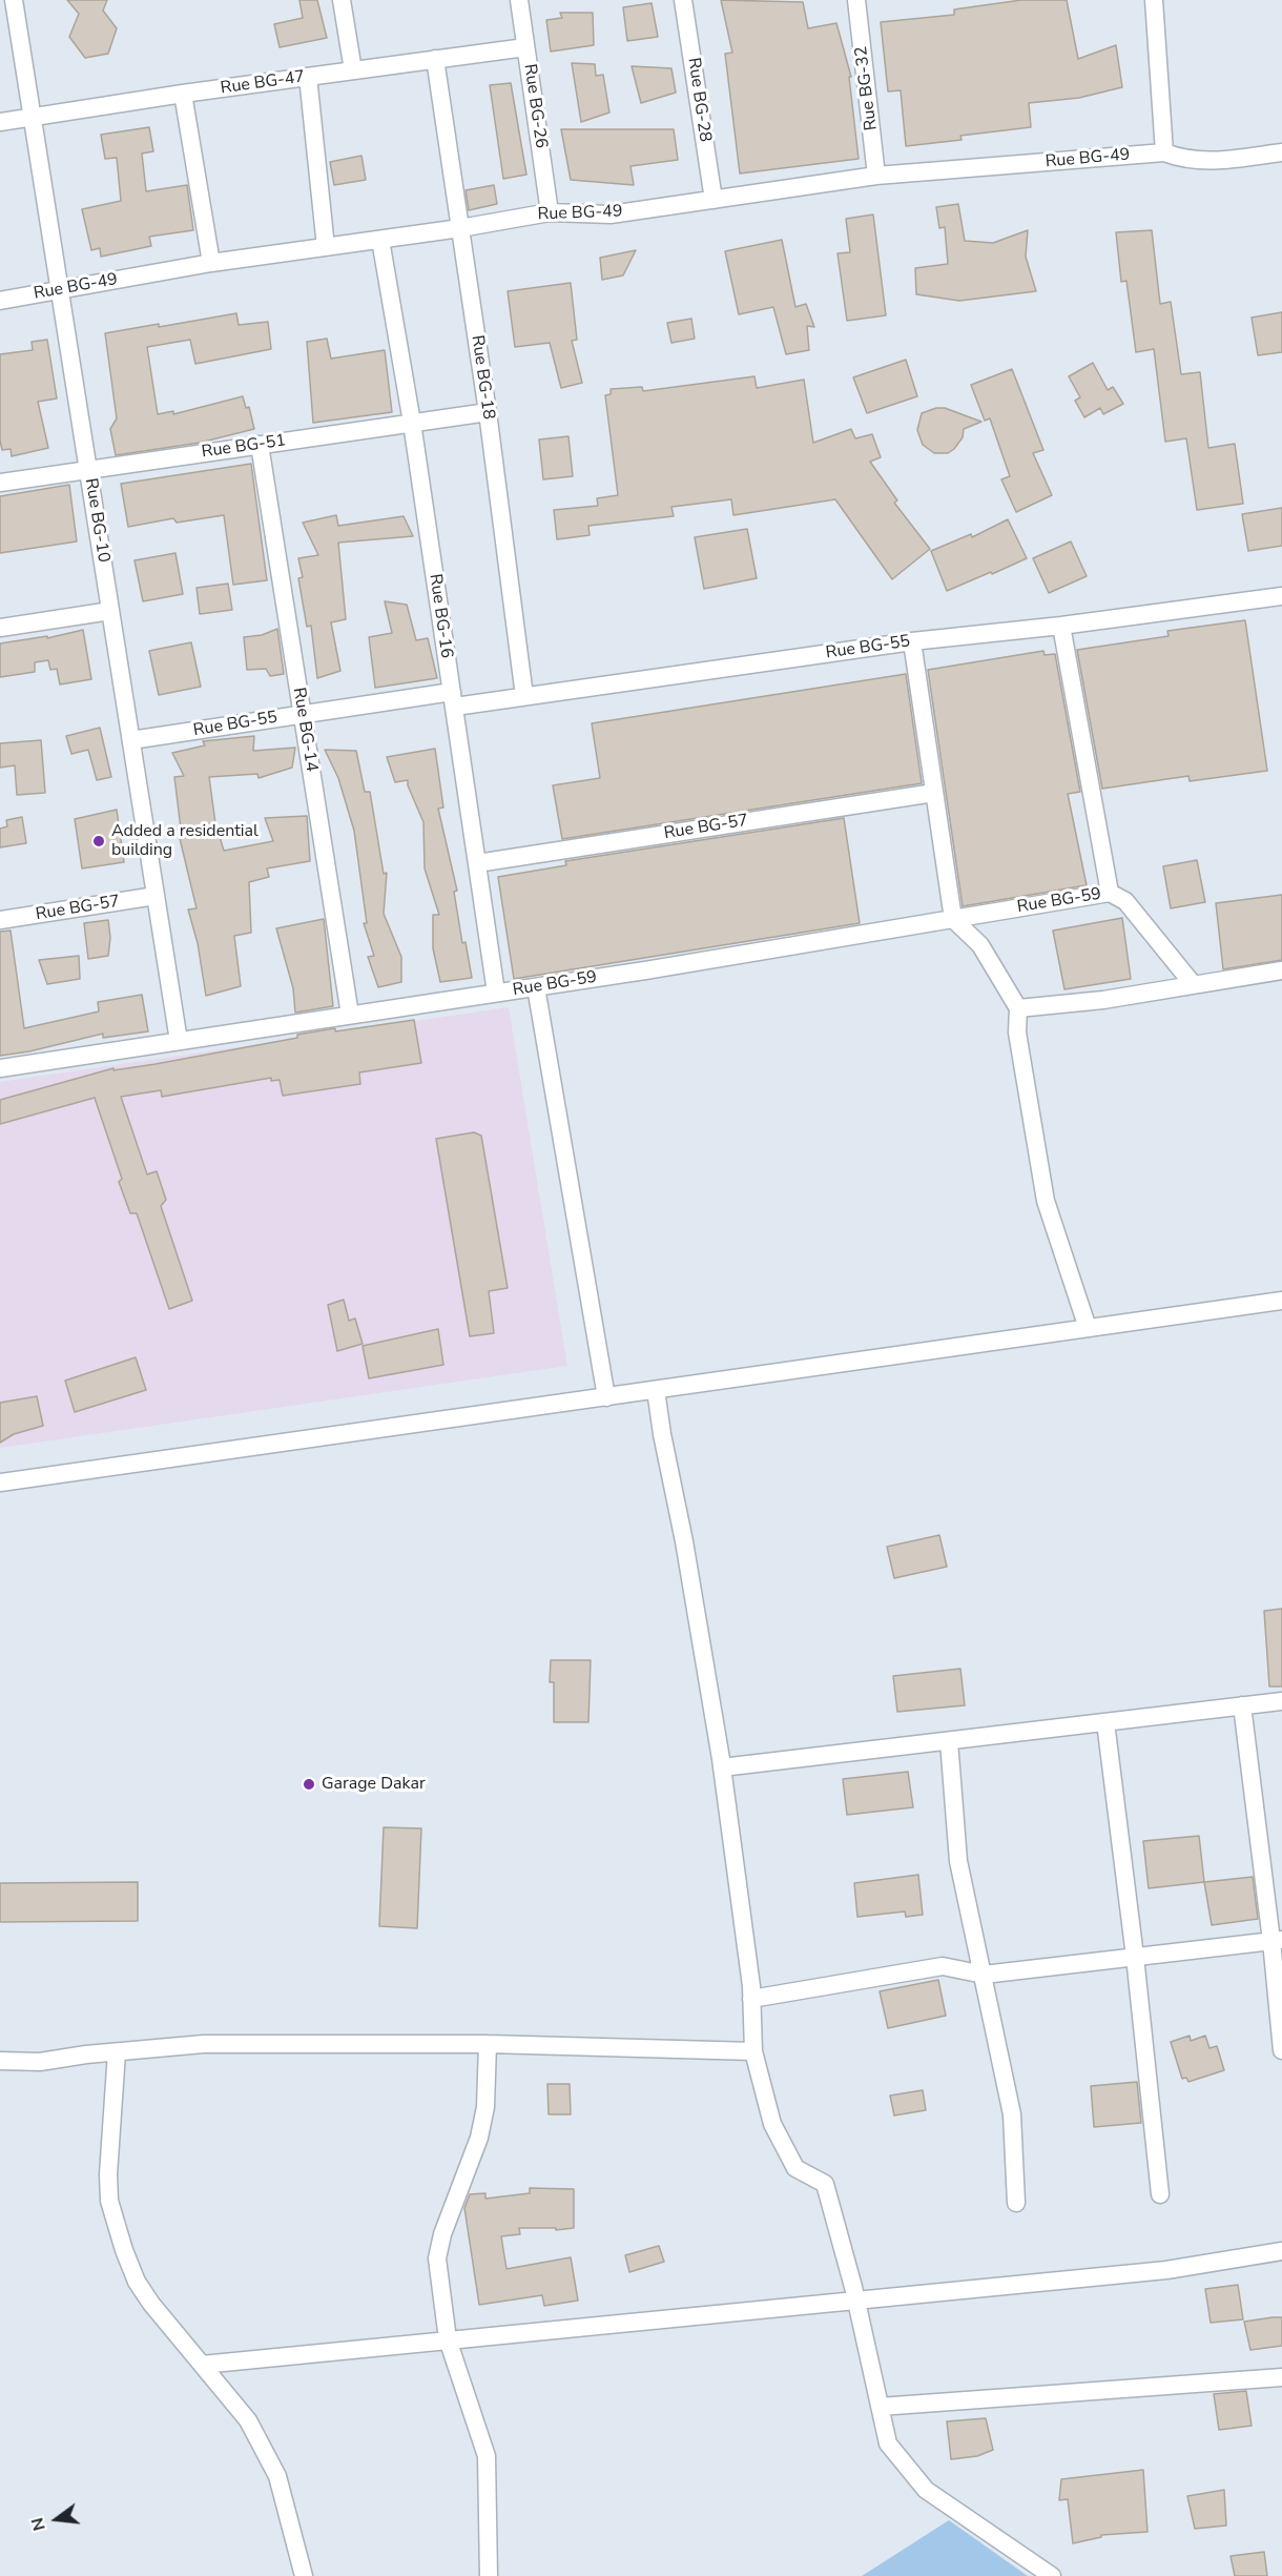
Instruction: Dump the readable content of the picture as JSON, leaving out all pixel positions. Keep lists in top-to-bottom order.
{
  "streets": {
    "street": [
      "Rue BG-47",
      "Rue BG-32",
      "Rue BG-28",
      "Rue BG-26",
      "Rue BG-49",
      "Rue BG-18",
      "Rue BG-51",
      "Rue BG-10",
      "Rue BG-16",
      "Rue BG-55",
      "Rue BG-14",
      "Rue BG-57",
      "Rue BG-59"
    ]
  },
  "crossings": [
    ["Rue BG-47", "Rue BG-26"],
    ["Rue BG-47", "Rue BG-18"],
    ["Rue BG-47", "Rue BG-10"],
    ["Rue BG-32", "Rue BG-49"],
    ["Rue BG-28", "Rue BG-49"],
    ["Rue BG-26", "Rue BG-49"],
    ["Rue BG-49", "Rue BG-18"],
    ["Rue BG-49", "Rue BG-10"],
    ["Rue BG-49", "Rue BG-16"],
    ["Rue BG-18", "Rue BG-51"],
    ["Rue BG-18", "Rue BG-55"],
    ["Rue BG-51", "Rue BG-10"],
    ["Rue BG-51", "Rue BG-16"],
    ["Rue BG-51", "Rue BG-14"],
    ["Rue BG-10", "Rue BG-55"],
    ["Rue BG-10", "Rue BG-57"],
    ["Rue BG-10", "Rue BG-59"],
    ["Rue BG-16", "Rue BG-55"],
    ["Rue BG-16", "Rue BG-57"],
    ["Rue BG-16", "Rue BG-59"],
    ["Rue BG-55", "Rue BG-14"],
    ["Rue BG-14", "Rue BG-59"]
  ],
  "places": ["Added a residential building", "Garage Dakar"],
  "north": "left"
}
